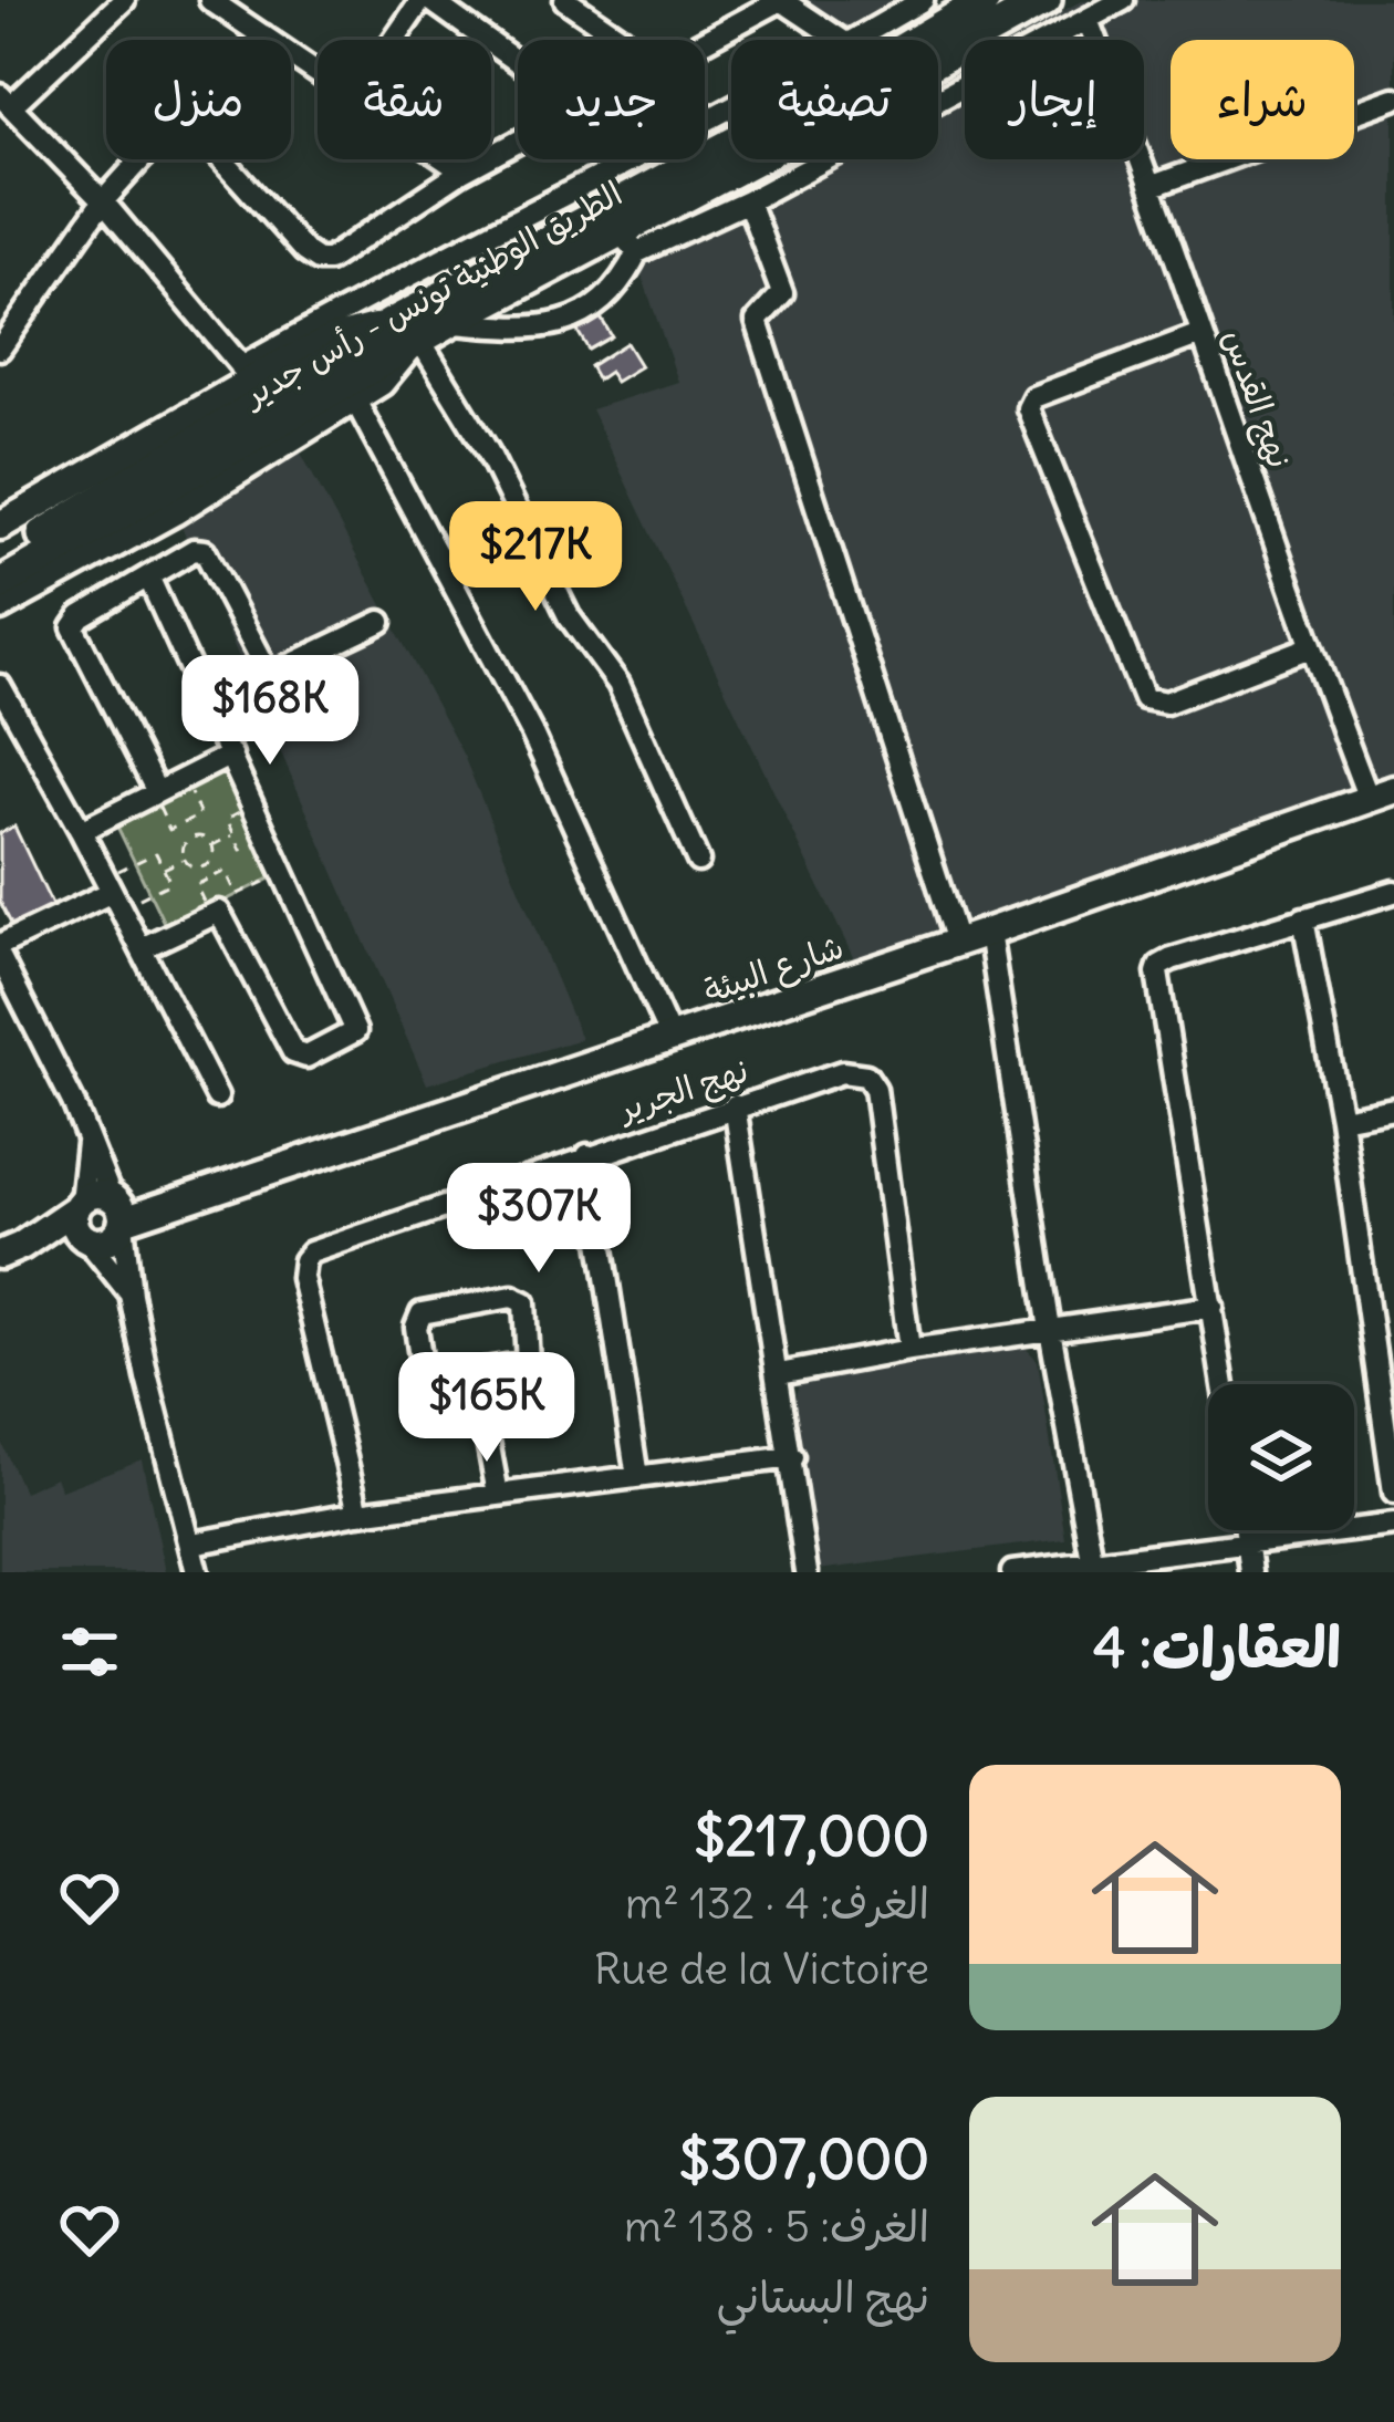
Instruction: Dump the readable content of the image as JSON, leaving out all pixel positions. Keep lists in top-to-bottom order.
{
  "streets": {
    "highway": ["الطريق الوطنية تونس - رأس جدير"],
    "main road": ["شارع البيئة"],
    "street": ["نهج القدس", "نهج الجرير"]
  },
  "crossings": [
    ["نهج القدس", "شارع البيئة"]
  ],
  "page": {
    "chip": [
      "شراء",
      "إيجار",
      "تصفية",
      "جديد",
      "شقة",
      "منزل"
    ],
    "price": [
      "$217K",
      "$168K",
      "$307K",
      "$165K"
    ],
    "heading": "العقارات: 4",
    "list": [
      {
        "name": "$217,000",
        "note": "الغرف: 4 · 132 m² · Rue de la Victoire"
      },
      {
        "name": "$307,000",
        "note": "الغرف: 5 · 138 m² · نهج البستاني"
      }
    ]
  }
}
